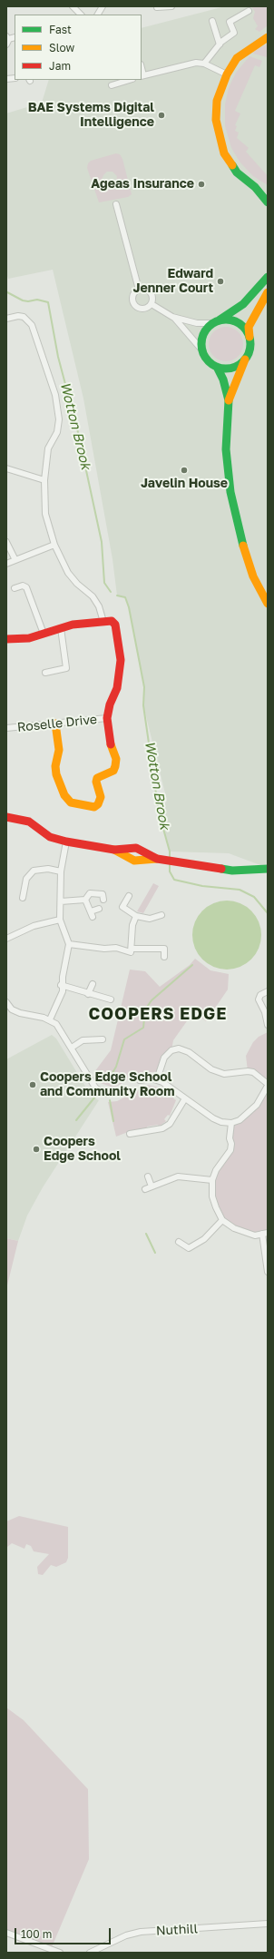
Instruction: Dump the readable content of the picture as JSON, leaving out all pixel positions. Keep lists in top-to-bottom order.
{
  "streets": {
    "street": ["Roselle Drive", "Nuthill"]
  },
  "districts": ["COOPERS EDGE"],
  "water": ["Wotton Brook"],
  "places": [
    "BAE Systems Digital Intelligence",
    "Ageas Insurance",
    "Edward Jenner Court",
    "Javelin House",
    "Coopers Edge School and Community Room",
    "Coopers Edge School"
  ],
  "legend": ["Fast", "Slow", "Jam"],
  "scale_bar": "100 m"
}
